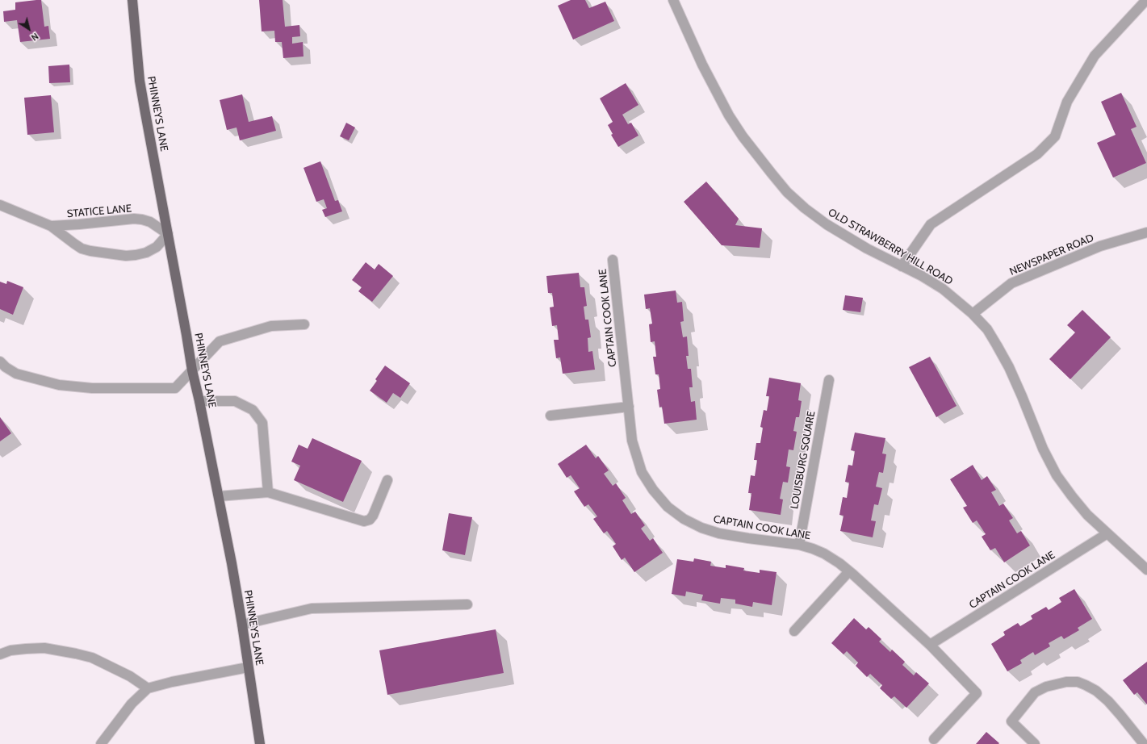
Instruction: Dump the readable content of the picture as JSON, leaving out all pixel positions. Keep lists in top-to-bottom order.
{
  "streets": {
    "main road": ["PHINNEYS LANE"],
    "street": [
      "STATICE LANE",
      "OLD STRAWBERRY HILL ROAD",
      "NEWSPAPER ROAD",
      "CAPTAIN COOK LANE",
      "LOUISBURG SQUARE"
    ]
  },
  "crossings": [
    ["PHINNEYS LANE", "STATICE LANE"],
    ["OLD STRAWBERRY HILL ROAD", "NEWSPAPER ROAD"],
    ["OLD STRAWBERRY HILL ROAD", "CAPTAIN COOK LANE"],
    ["CAPTAIN COOK LANE", "LOUISBURG SQUARE"]
  ],
  "north": "bottom right"
}
